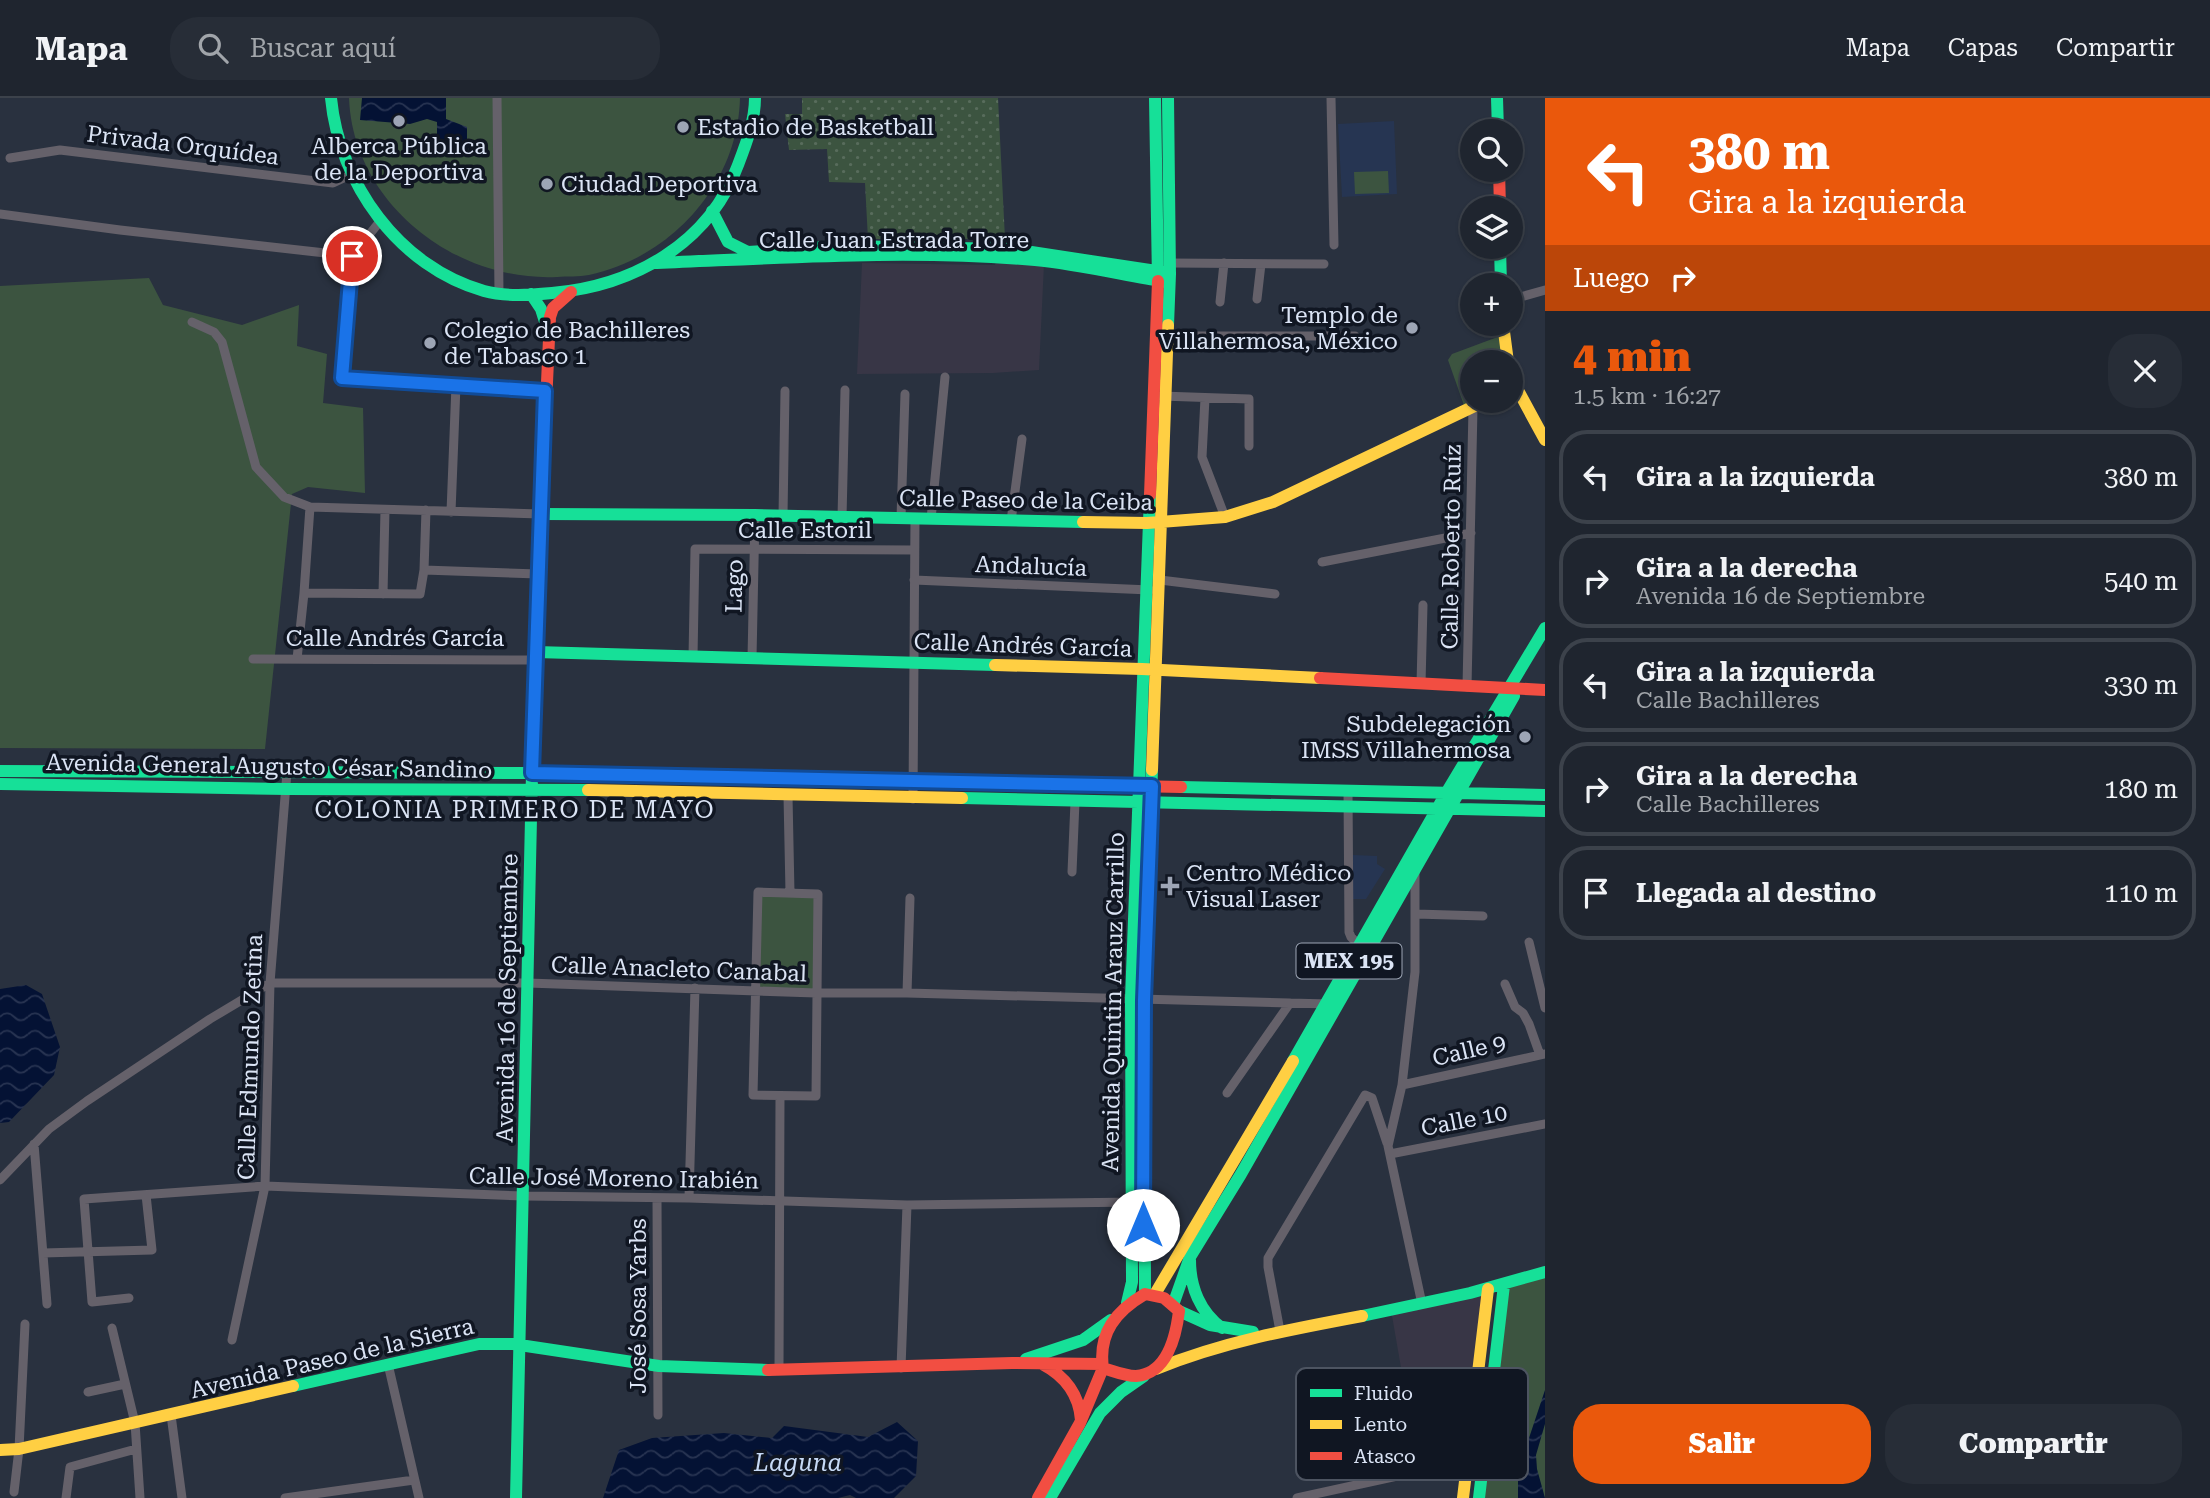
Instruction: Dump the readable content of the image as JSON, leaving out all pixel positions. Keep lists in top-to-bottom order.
{
  "streets": {
    "main road": [
      "Calle Juan Estrada Torre",
      "Calle Paseo de la Ceiba",
      "Calle Andrés García",
      "Avenida General Augusto César Sandino",
      "MEX 195",
      "Avenida 16 de Septiembre",
      "Avenida Quintin Arauz Carrillo",
      "Avenida Paseo de la Sierra"
    ],
    "street": [
      "Privada Orquídea",
      "Calle Estoril",
      "Calle Roberto Ruíz",
      "Andalucía",
      "Lago",
      "Calle Anacleto Canabal",
      "Calle 9",
      "Calle Edmundo Zetina",
      "Calle 10",
      "Calle José Moreno Irabién",
      "José Sosa Yarbs"
    ]
  },
  "crossings": [
    ["Calle Juan Estrada Torre", "Avenida Quintin Arauz Carrillo"],
    ["Calle Paseo de la Ceiba", "Lago"],
    ["Calle Paseo de la Ceiba", "Avenida 16 de Septiembre"],
    ["Calle Paseo de la Ceiba", "Avenida Quintin Arauz Carrillo"],
    ["Calle Estoril", "Lago"],
    ["Calle Estoril", "Calle Andrés García"],
    ["Calle Roberto Ruíz", "Calle Andrés García"],
    ["Andalucía", "Avenida Quintin Arauz Carrillo"],
    ["Lago", "Calle Andrés García"],
    ["Calle Andrés García", "MEX 195"],
    ["Calle Andrés García", "Avenida 16 de Septiembre"],
    ["Calle Andrés García", "Avenida Quintin Arauz Carrillo"],
    ["Avenida General Augusto César Sandino", "MEX 195"],
    ["Avenida General Augusto César Sandino", "Avenida 16 de Septiembre"],
    ["Avenida General Augusto César Sandino", "Avenida Quintin Arauz Carrillo"],
    ["Avenida General Augusto César Sandino", "Calle Edmundo Zetina"],
    ["MEX 195", "Calle Anacleto Canabal"],
    ["MEX 195", "Avenida Quintin Arauz Carrillo"],
    ["MEX 195", "Avenida Paseo de la Sierra"],
    ["Calle Anacleto Canabal", "Avenida 16 de Septiembre"],
    ["Calle Anacleto Canabal", "Avenida Quintin Arauz Carrillo"],
    ["Calle Anacleto Canabal", "Calle Edmundo Zetina"],
    ["Avenida 16 de Septiembre", "Calle José Moreno Irabién"],
    ["Avenida 16 de Septiembre", "Avenida Paseo de la Sierra"],
    ["Avenida Quintin Arauz Carrillo", "Calle José Moreno Irabién"],
    ["Avenida Quintin Arauz Carrillo", "Avenida Paseo de la Sierra"],
    ["Calle Edmundo Zetina", "Calle José Moreno Irabién"],
    ["Calle José Moreno Irabién", "José Sosa Yarbs"],
    ["José Sosa Yarbs", "Avenida Paseo de la Sierra"]
  ],
  "districts": ["COLONIA PRIMERO DE MAYO"],
  "water": ["Laguna"],
  "places": {
    "other": [
      "Alberca Pública de la Deportiva",
      "Estadio de Basketball",
      "Ciudad Deportiva",
      "Templo de Villahermosa, México",
      "Colegio de Bachilleres de Tabasco 1",
      "Subdelegación IMSS Villahermosa"
    ],
    "health": ["Centro Médico Visual Laser"]
  },
  "legend": ["Fluido", "Lento", "Atasco"],
  "page": {
    "header": "Mapa",
    "search": "Buscar aquí",
    "nav": ["Mapa", "Capas", "Compartir"],
    "turn": ["380 m", "Gira a la izquierda"],
    "map_buttons": ["+", "−"],
    "then": "Luego",
    "heading": ["4 min", "1.5 km · 16:27"],
    "list": [
      {
        "name": "Gira a la izquierda",
        "value": "380 m"
      },
      {
        "name": "Gira a la derecha",
        "note": "Avenida 16 de Septiembre",
        "value": "540 m"
      },
      {
        "name": "Gira a la izquierda",
        "note": "Calle Bachilleres",
        "value": "330 m"
      },
      {
        "name": "Gira a la derecha",
        "note": "Calle Bachilleres",
        "value": "180 m"
      },
      {
        "name": "Llegada al destino",
        "value": "110 m"
      }
    ],
    "buttons": ["Salir", "Compartir"]
  }
}
